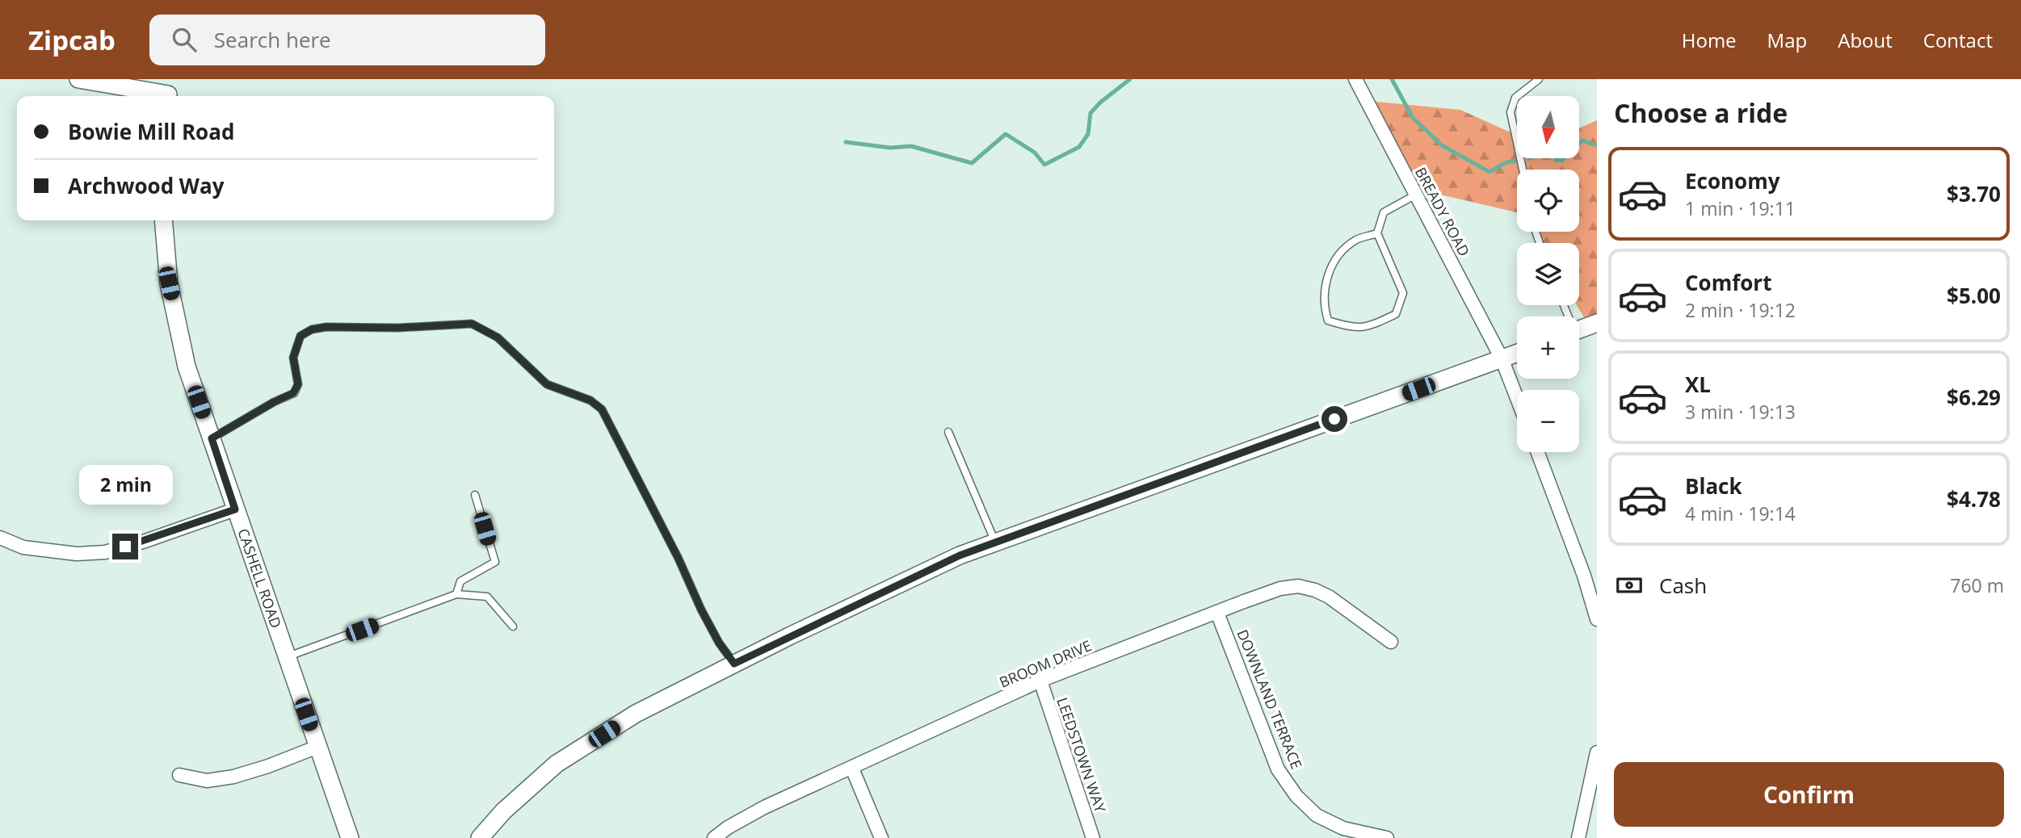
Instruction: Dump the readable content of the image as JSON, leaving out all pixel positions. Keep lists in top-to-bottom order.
{
  "streets": {
    "street": [
      "BREADY ROAD",
      "CASHELL ROAD",
      "BROOM DRIVE",
      "DOWNLAND TERRACE",
      "LEEDSTOWN WAY"
    ]
  },
  "crossings": [
    ["BROOM DRIVE", "DOWNLAND TERRACE"],
    ["BROOM DRIVE", "LEEDSTOWN WAY"]
  ],
  "north": "bottom",
  "page": {
    "header": "Zipcab",
    "search": "Search here",
    "nav": [
      "Home",
      "Map",
      "About",
      "Contact"
    ],
    "heading": "Choose a ride",
    "map_buttons": ["+", "−"],
    "banner": ["Bowie Mill Road", "Archwood Way"],
    "list": [
      {
        "name": "Economy",
        "note": "1 min · 19:11",
        "value": "$3.70"
      },
      {
        "name": "Comfort",
        "note": "2 min · 19:12",
        "value": "$5.00"
      },
      {
        "name": "XL",
        "note": "3 min · 19:13",
        "value": "$6.29"
      },
      {
        "name": "Black",
        "note": "4 min · 19:14",
        "value": "$4.78"
      }
    ],
    "bubble": "2 min",
    "pay": ["Cash", "760 m"],
    "buttons": "Confirm"
  }
}
